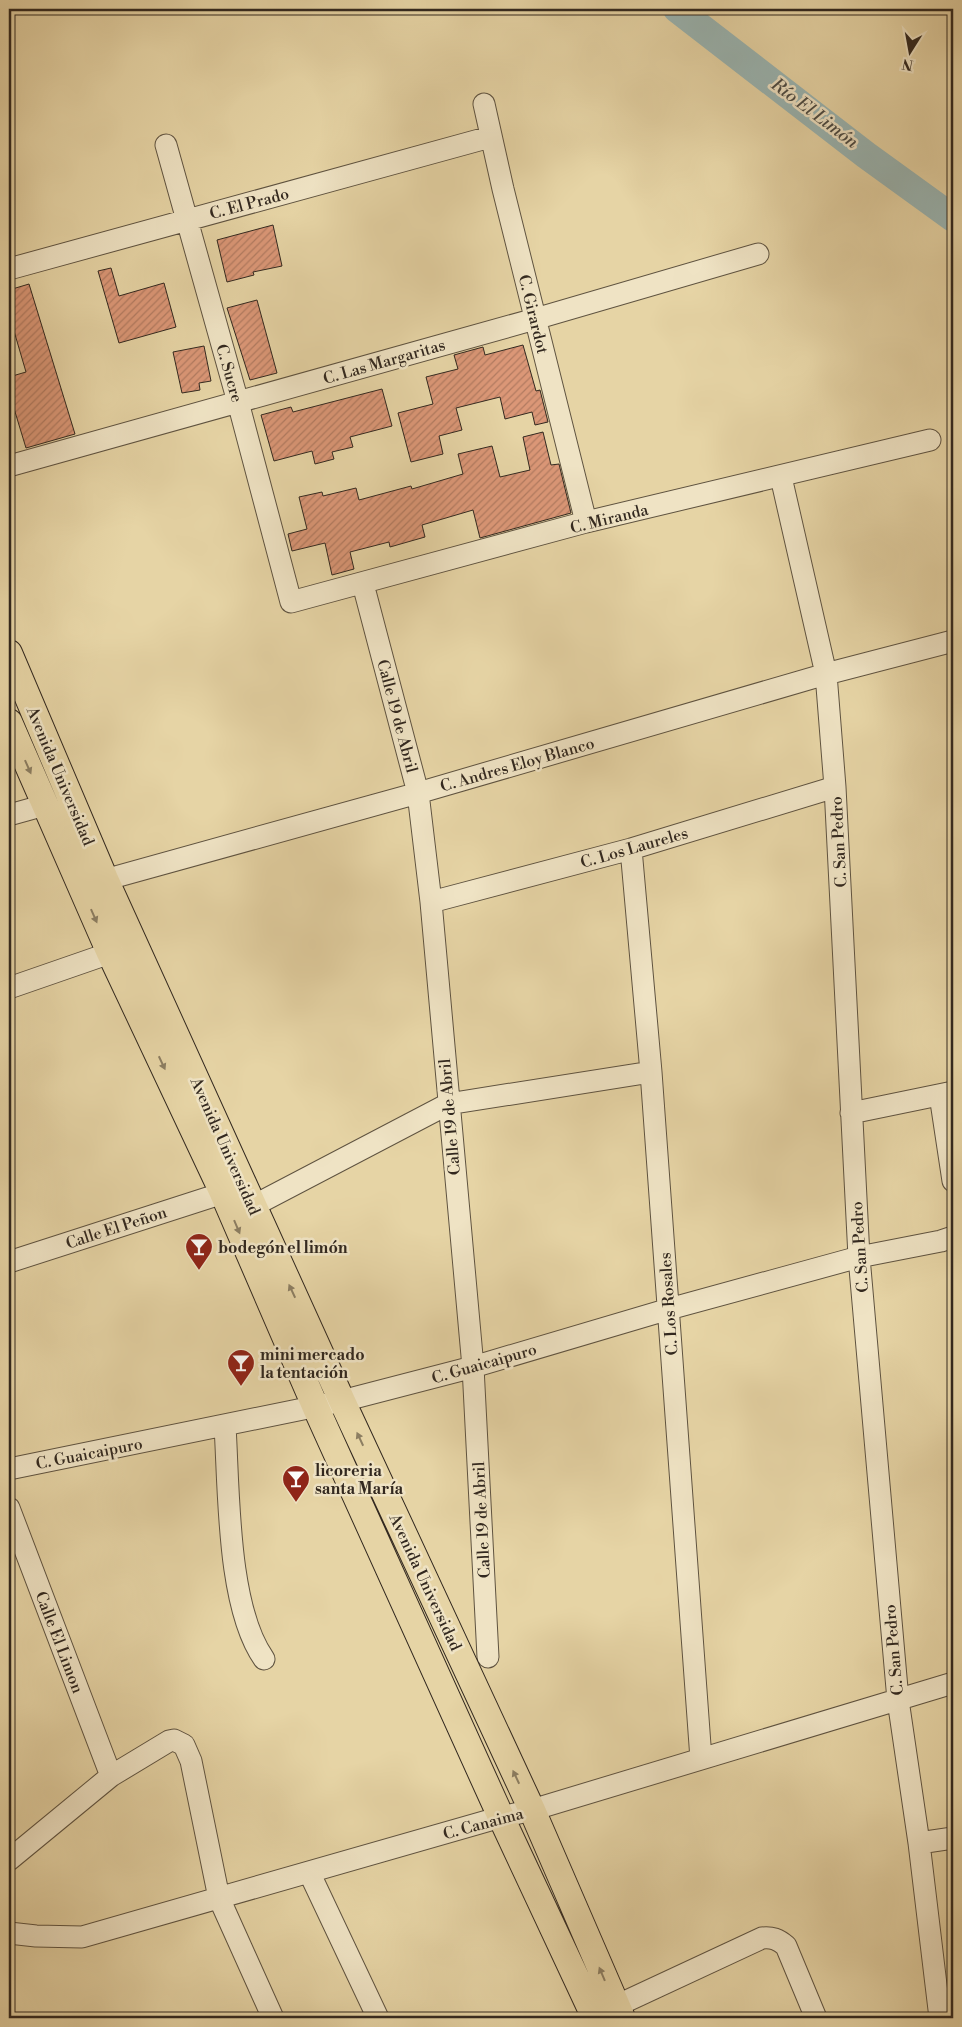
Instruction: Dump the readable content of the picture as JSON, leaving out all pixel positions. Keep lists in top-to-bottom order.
{
  "streets": {
    "main road": ["Avenida Universidad"],
    "street": [
      "C. El Prado",
      "C. Girardot",
      "C. Las Margaritas",
      "C. Sucre",
      "C. Miranda",
      "Calle 19 de Abril",
      "C. Andres Eloy Blanco",
      "C. San Pedro",
      "C. Los Laureles",
      "Calle El Peñon",
      "C. Los Rosales",
      "C. Guaicaipuro",
      "Calle El Limon",
      "C. Canaima"
    ]
  },
  "crossings": [
    ["C. El Prado", "C. Girardot"],
    ["C. El Prado", "C. Sucre"],
    ["C. Girardot", "C. Las Margaritas"],
    ["C. Girardot", "C. Miranda"],
    ["C. Las Margaritas", "C. Sucre"],
    ["C. Sucre", "C. Miranda"],
    ["C. Miranda", "Calle 19 de Abril"],
    ["C. Miranda", "C. San Pedro"],
    ["Calle 19 de Abril", "C. Andres Eloy Blanco"],
    ["Calle 19 de Abril", "C. Los Laureles"],
    ["Calle 19 de Abril", "C. Guaicaipuro"],
    ["C. Andres Eloy Blanco", "Avenida Universidad"],
    ["C. Andres Eloy Blanco", "C. San Pedro"],
    ["Avenida Universidad", "Calle El Peñon"],
    ["Avenida Universidad", "C. Guaicaipuro"],
    ["Avenida Universidad", "C. Canaima"],
    ["C. San Pedro", "C. Los Laureles"],
    ["C. San Pedro", "C. Guaicaipuro"],
    ["C. San Pedro", "C. Canaima"],
    ["C. Los Laureles", "C. Los Rosales"],
    ["C. Los Rosales", "C. Guaicaipuro"],
    ["C. Los Rosales", "C. Canaima"]
  ],
  "water": ["Río El Limón"],
  "places": {
    "bar": ["bodegón el limón", "mini mercado la tentación", "licoreria santa María"]
  },
  "north": "bottom"
}
